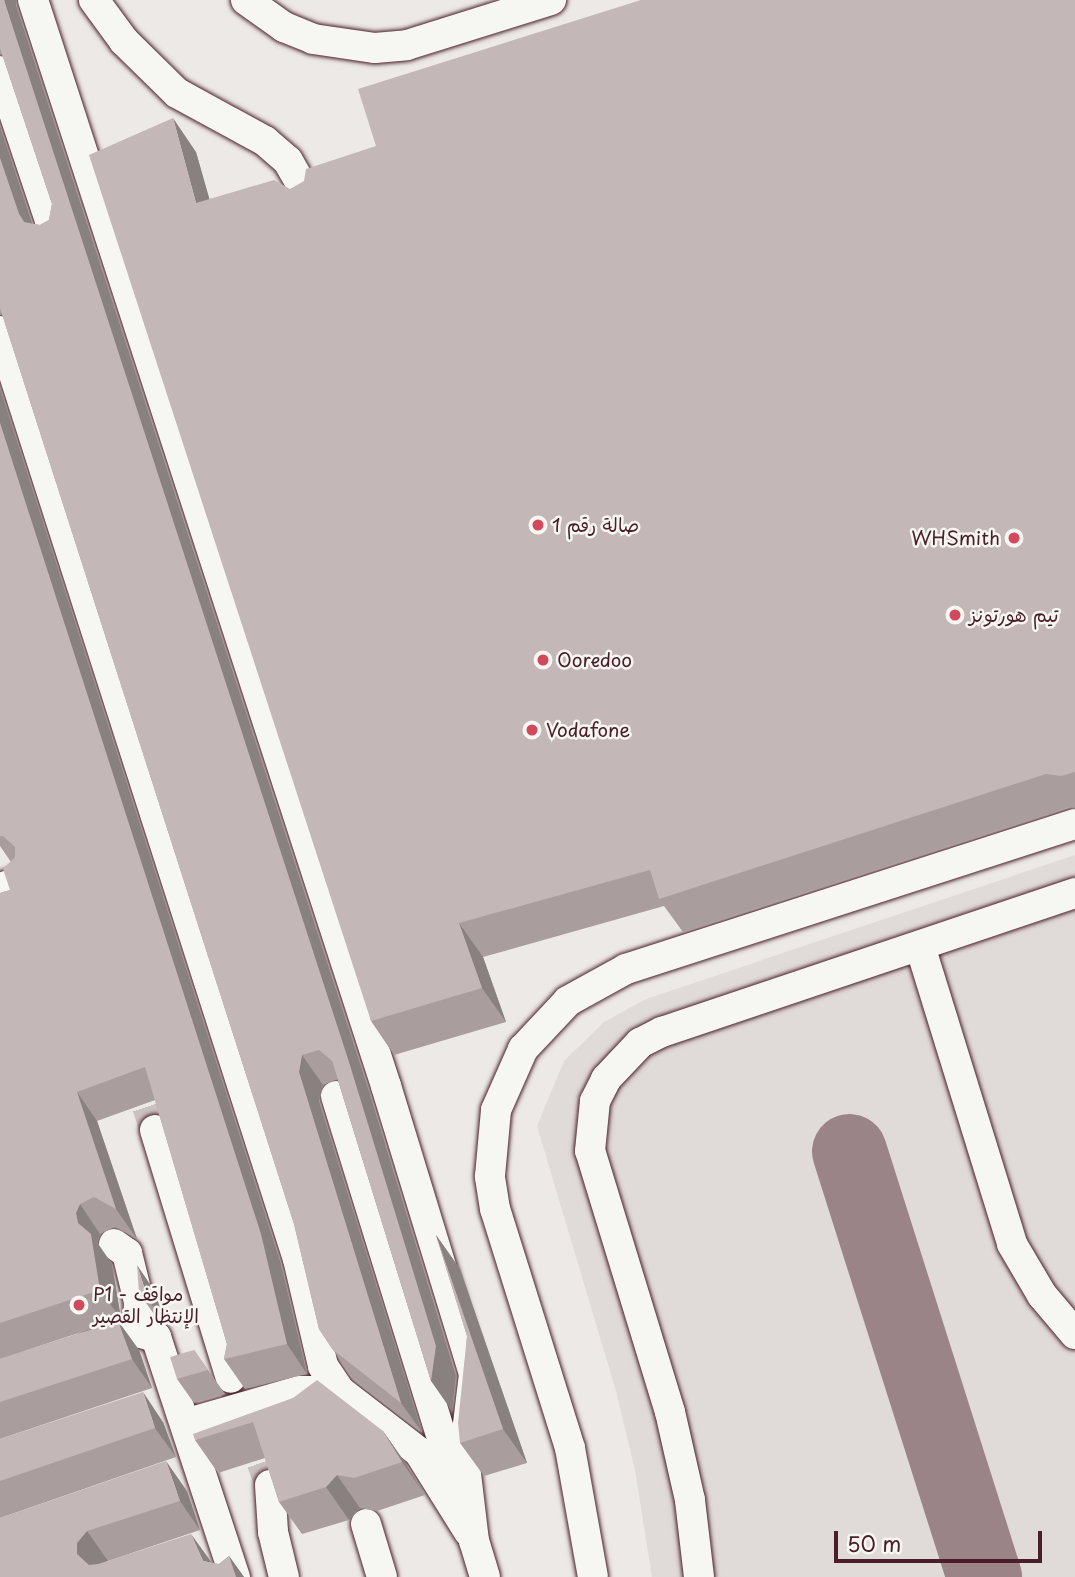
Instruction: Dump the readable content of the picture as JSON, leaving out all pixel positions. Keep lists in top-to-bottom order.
{
  "places": [
    "صالة رقم 1",
    "WHSmith",
    "تيم هورتونز",
    "Ooredoo",
    "Vodafone",
    "P1 - مواقف الإنتظار القصير"
  ],
  "scale_bar": "50 m"
}
